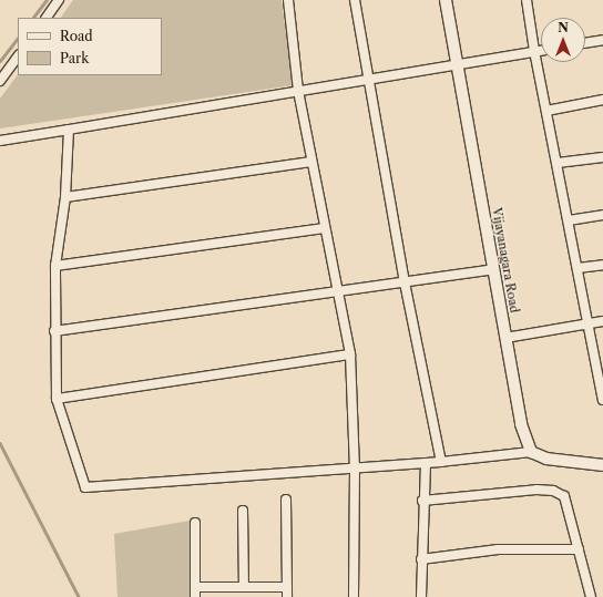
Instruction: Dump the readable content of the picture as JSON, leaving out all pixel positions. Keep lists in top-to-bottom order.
{
  "streets": {
    "street": ["Vijayanagara Road"]
  },
  "legend": ["Road", "Park"],
  "north": "top"
}
